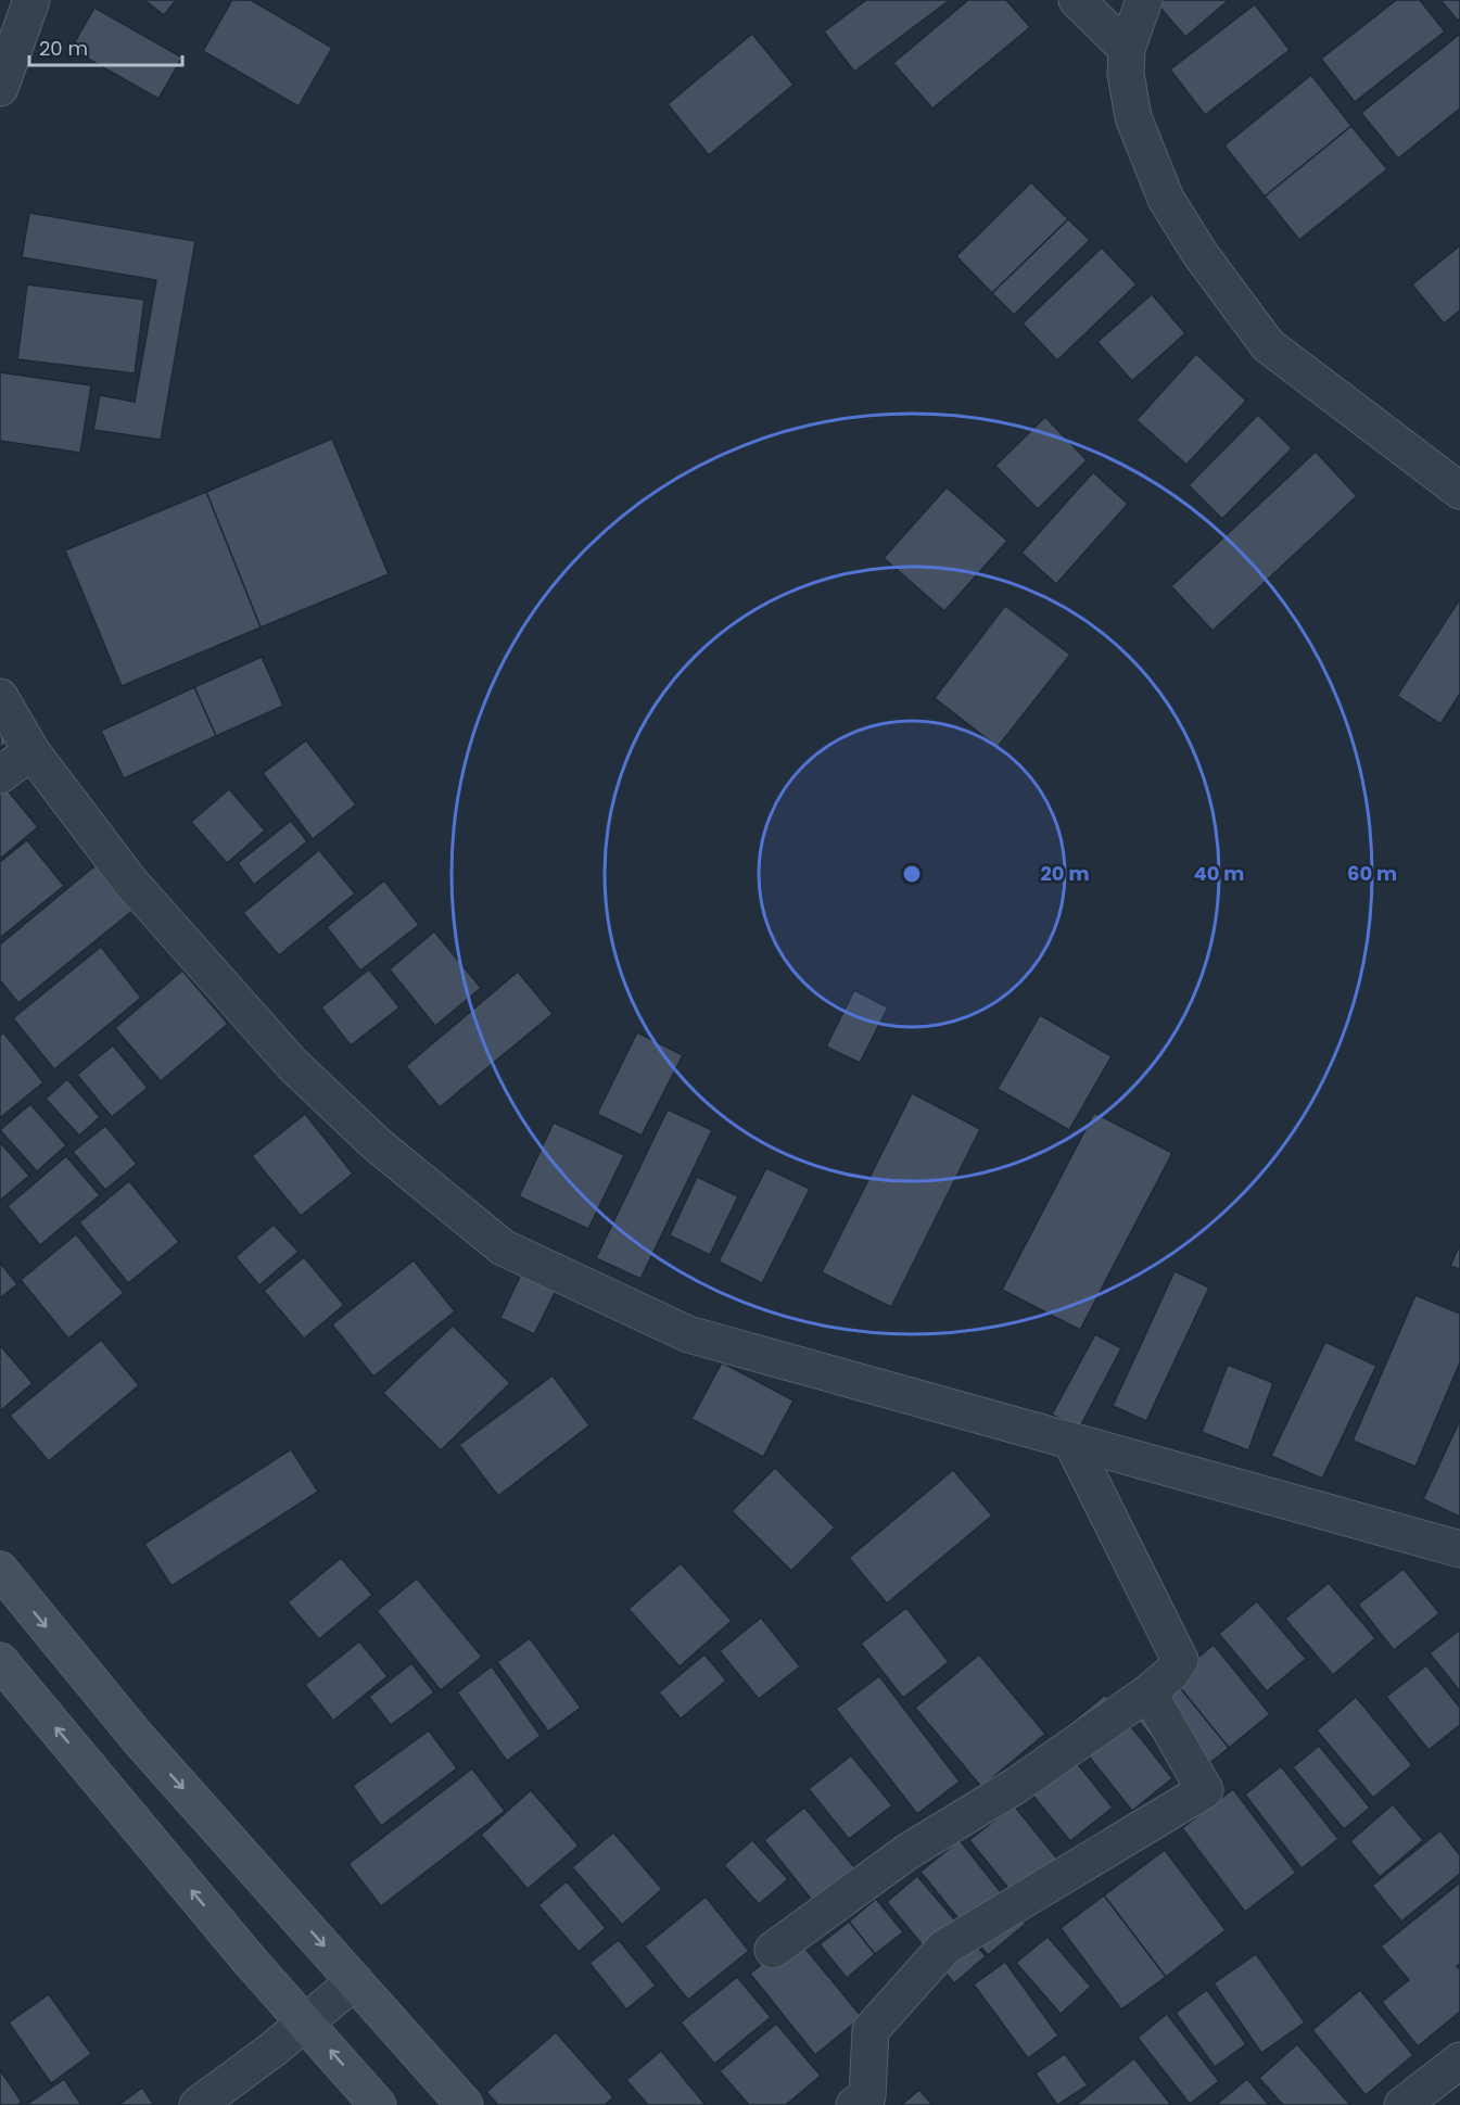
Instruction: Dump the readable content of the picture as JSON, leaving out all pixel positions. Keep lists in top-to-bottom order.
{
  "scale_bar": "20 m",
  "rings": ["20 m", "40 m", "60 m"]
}
